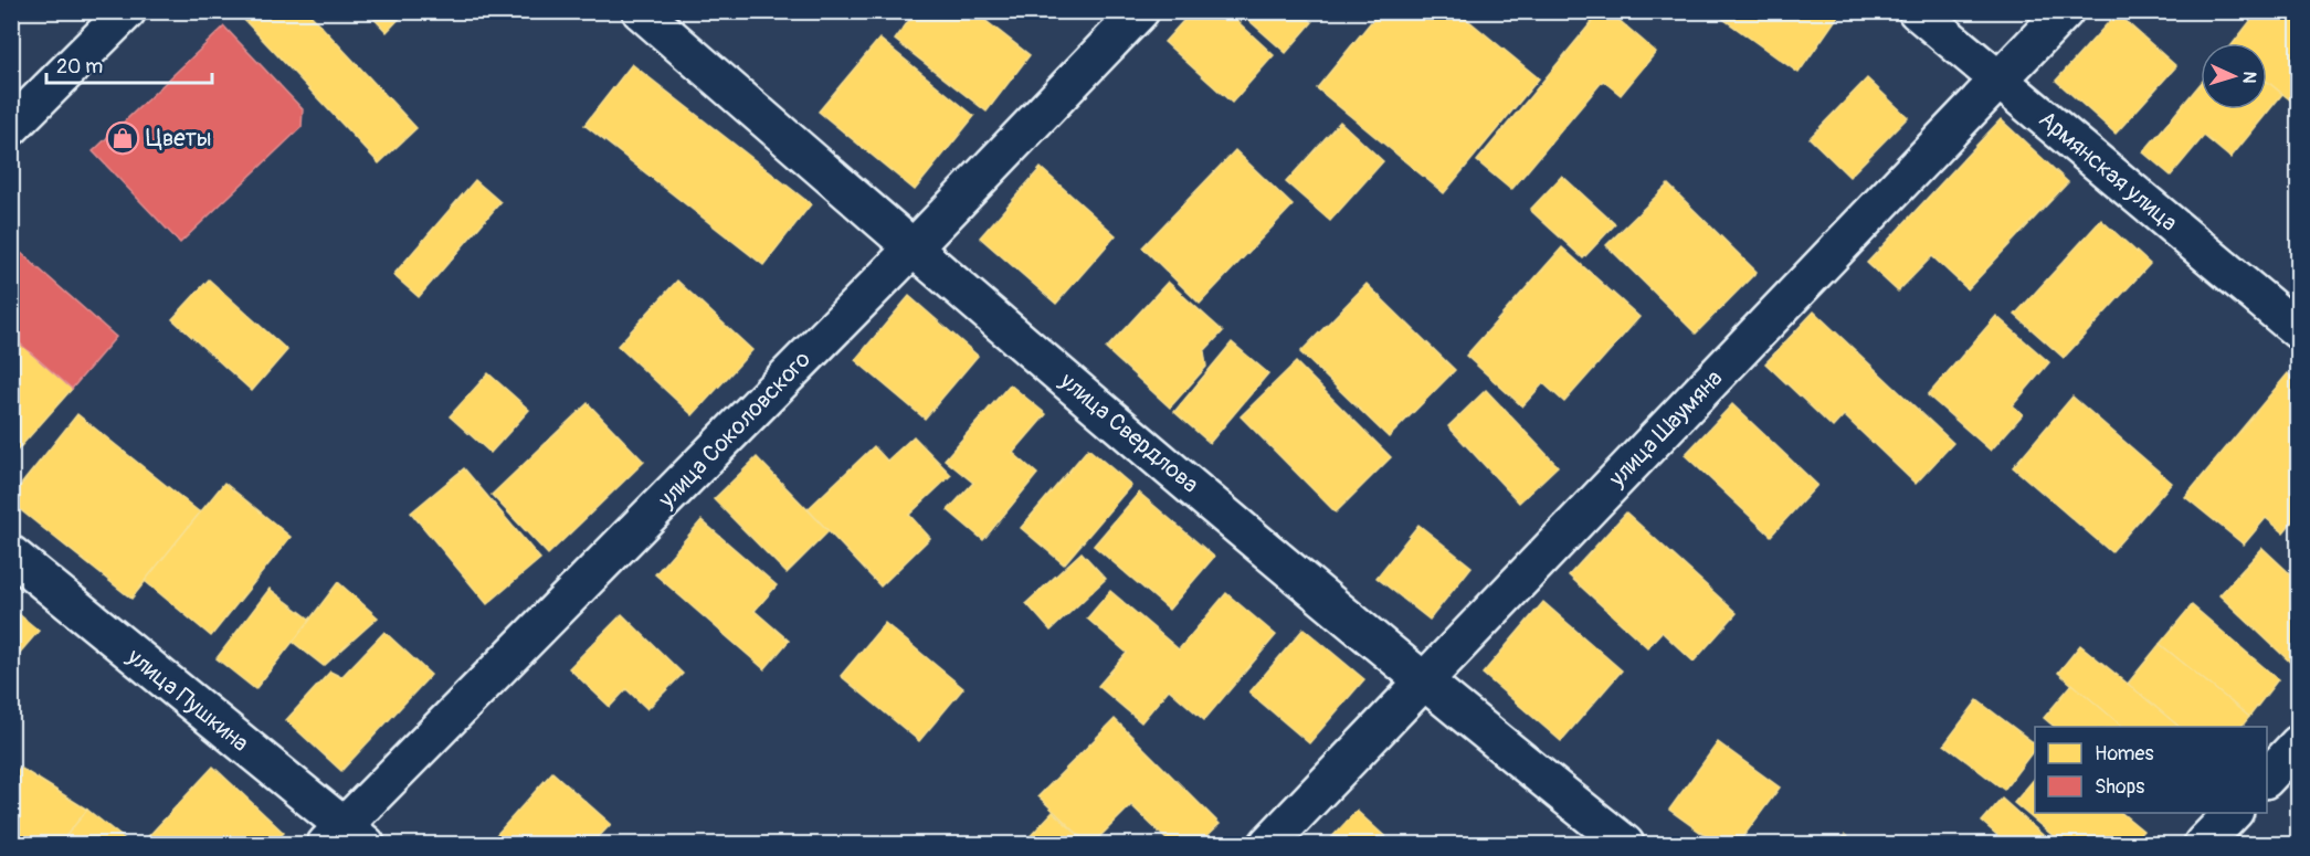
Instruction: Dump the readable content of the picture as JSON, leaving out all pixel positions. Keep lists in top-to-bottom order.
{
  "streets": {
    "street": [
      "Армянская улица",
      "улица Шаумяна",
      "улица Соколовского",
      "улица Свердлова",
      "улица Пушкина"
    ]
  },
  "crossings": [
    ["Армянская улица", "улица Шаумяна"],
    ["улица Шаумяна", "улица Свердлова"],
    ["улица Соколовского", "улица Свердлова"],
    ["улица Соколовского", "улица Пушкина"]
  ],
  "places": {
    "shop": ["Цветы"]
  },
  "legend": ["Homes", "Shops"],
  "scale_bar": "20 m",
  "north": "right"
}
